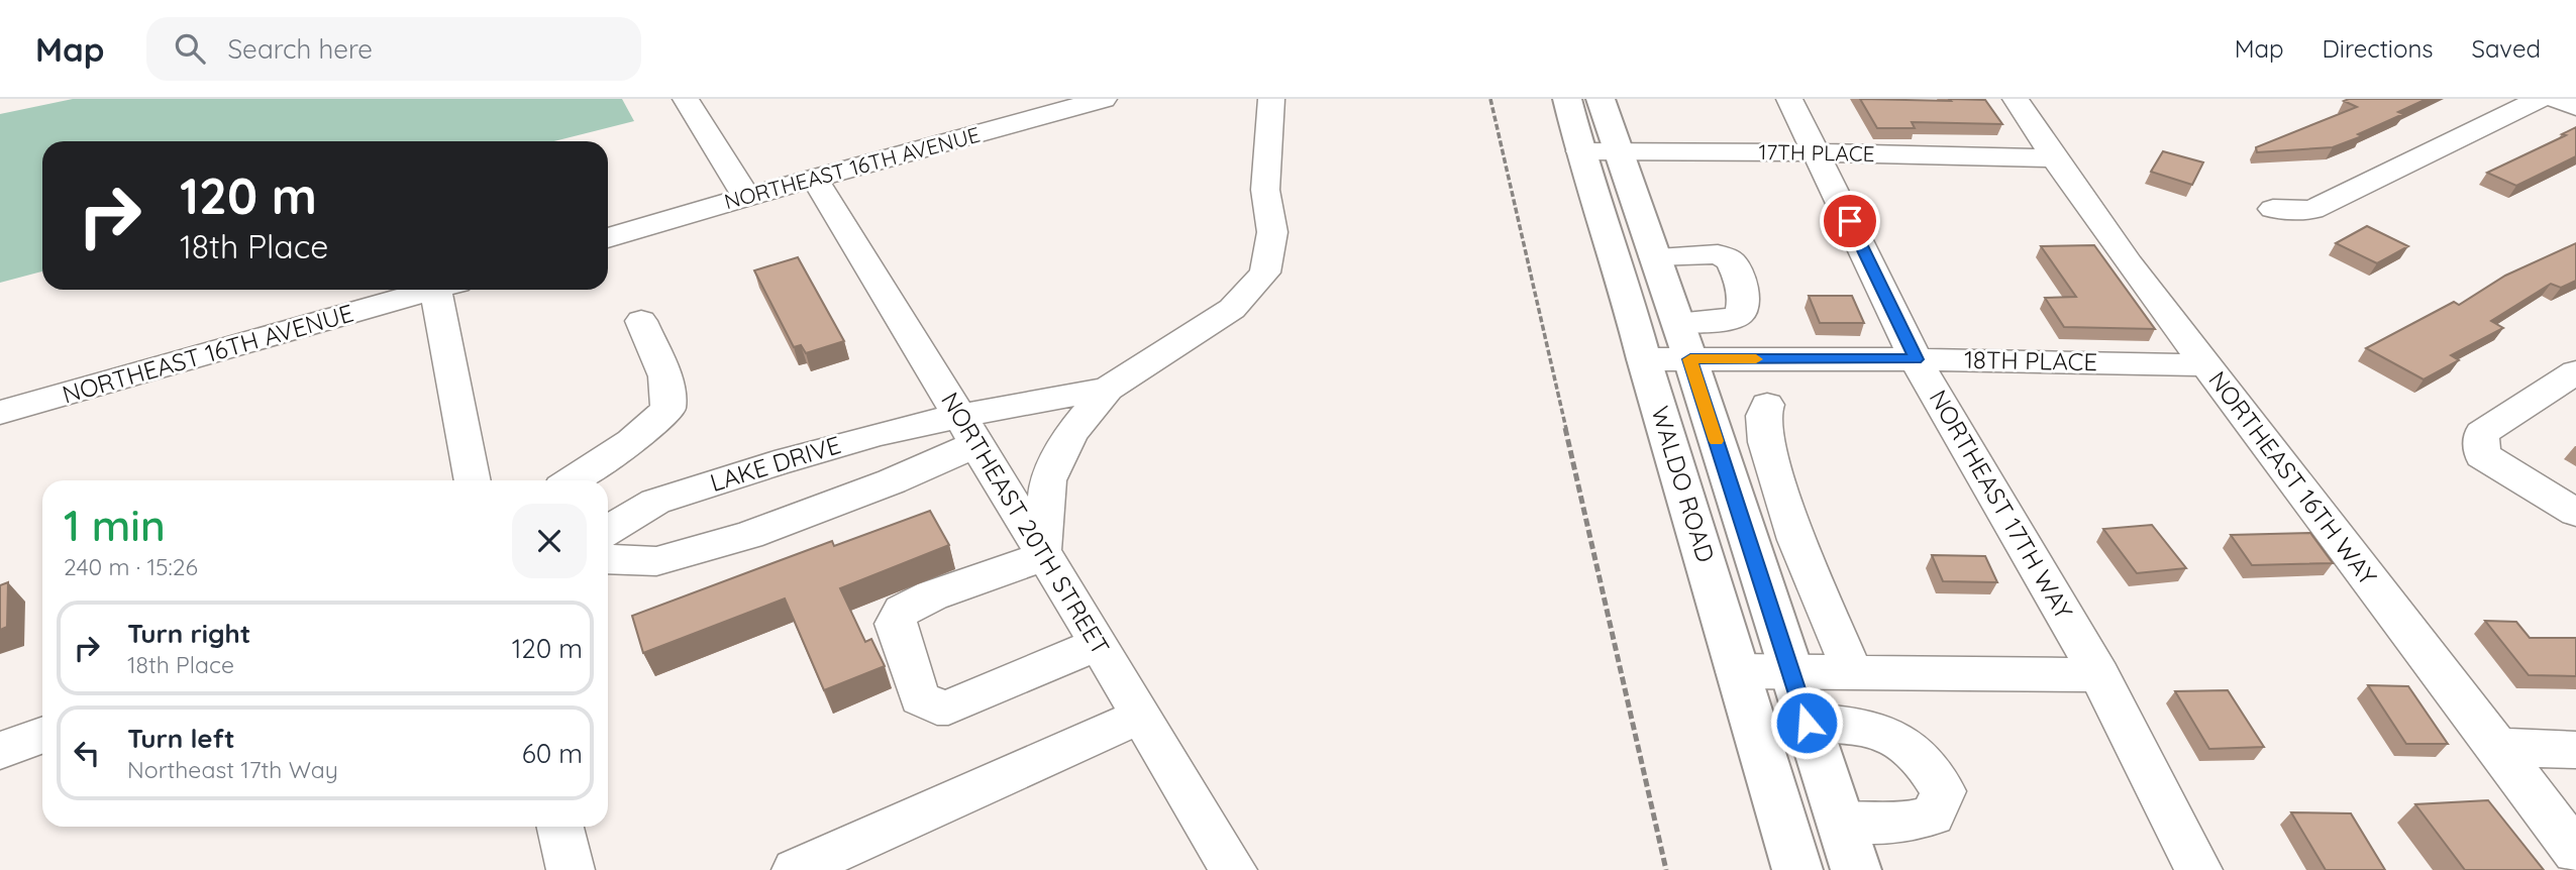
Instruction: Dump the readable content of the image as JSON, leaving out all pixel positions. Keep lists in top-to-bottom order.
{
  "streets": {
    "highway": ["WALDO ROAD"],
    "street": [
      "17TH PLACE",
      "NORTHEAST 16TH AVENUE",
      "18TH PLACE",
      "LAKE DRIVE",
      "NORTHEAST 16TH WAY",
      "NORTHEAST 17TH WAY",
      "NORTHEAST 20TH STREET"
    ]
  },
  "crossings": [
    ["17TH PLACE", "NORTHEAST 16TH WAY"],
    ["17TH PLACE", "WALDO ROAD"],
    ["17TH PLACE", "NORTHEAST 17TH WAY"],
    ["NORTHEAST 16TH AVENUE", "NORTHEAST 20TH STREET"],
    ["18TH PLACE", "NORTHEAST 16TH WAY"],
    ["18TH PLACE", "WALDO ROAD"],
    ["18TH PLACE", "NORTHEAST 17TH WAY"],
    ["LAKE DRIVE", "NORTHEAST 20TH STREET"]
  ],
  "page": {
    "header": "Map",
    "search": "Search here",
    "nav": ["Map", "Directions", "Saved"],
    "turn": ["120 m", "18th Place"],
    "heading": ["1 min", "240 m · 15:26"],
    "list": [
      {
        "name": "Turn right",
        "note": "18th Place",
        "value": "120 m"
      },
      {
        "name": "Turn left",
        "note": "Northeast 17th Way",
        "value": "60 m"
      }
    ]
  }
}
